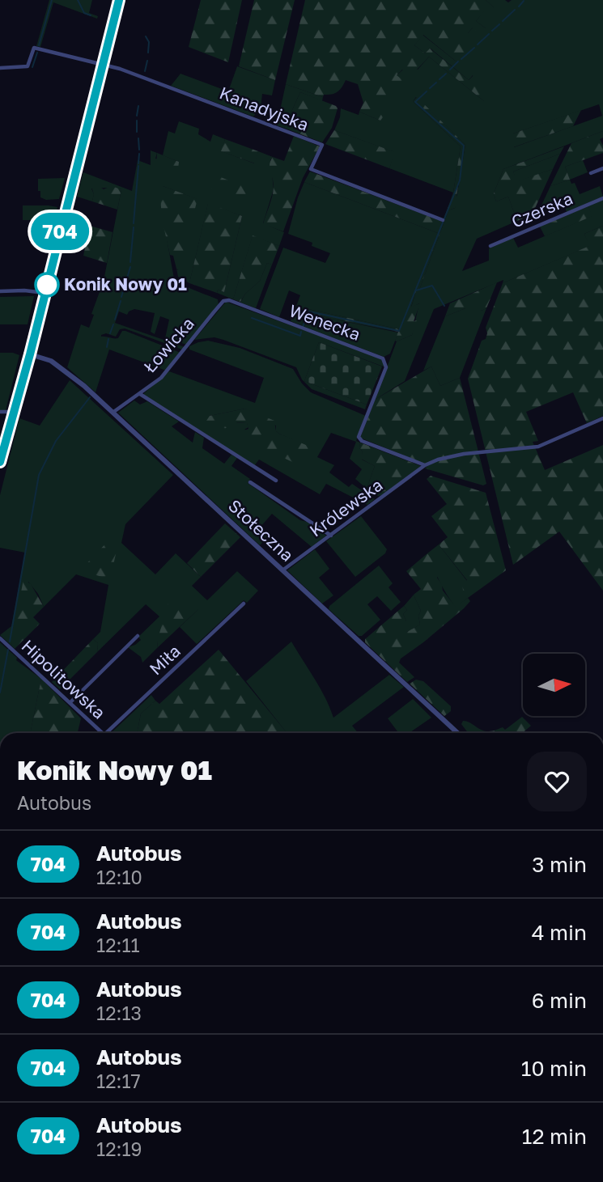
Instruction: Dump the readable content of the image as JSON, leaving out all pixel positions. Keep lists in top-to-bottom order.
{
  "streets": {
    "street": [
      "Kanadyjska",
      "Czerska",
      "Wenecka",
      "Łowicka",
      "Królewska",
      "Stołeczna",
      "Miła",
      "Hipolitowska"
    ]
  },
  "crossings": [
    ["Wenecka", "Łowicka"],
    ["Wenecka", "Królewska"],
    ["Łowicka", "Stołeczna"],
    ["Królewska", "Stołeczna"]
  ],
  "places": ["Konik Nowy 01"],
  "lines": ["bus line 704"],
  "north": "right",
  "page": {
    "on_map": "704",
    "heading": ["Konik Nowy 01", "Autobus"],
    "list": [
      {
        "mark": "704",
        "name": "Autobus",
        "note": "12:10",
        "value": "3 min"
      },
      {
        "mark": "704",
        "name": "Autobus",
        "note": "12:11",
        "value": "4 min"
      },
      {
        "mark": "704",
        "name": "Autobus",
        "note": "12:13",
        "value": "6 min"
      },
      {
        "mark": "704",
        "name": "Autobus",
        "note": "12:17",
        "value": "10 min"
      },
      {
        "mark": "704",
        "name": "Autobus",
        "note": "12:19",
        "value": "12 min"
      }
    ]
  }
}
